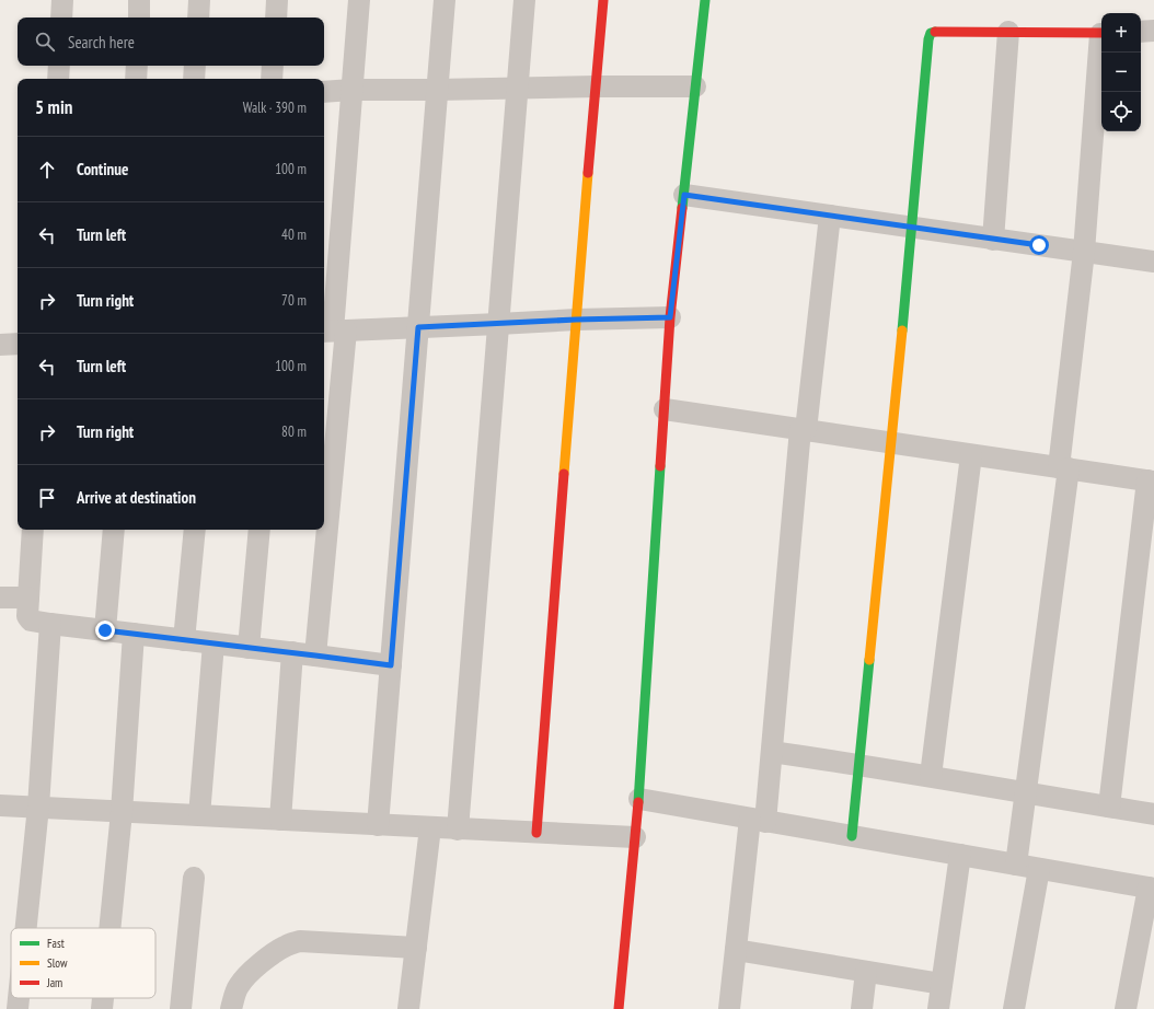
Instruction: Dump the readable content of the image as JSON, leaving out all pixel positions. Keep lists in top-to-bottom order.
{
  "legend": ["Fast", "Slow", "Jam"],
  "page": {
    "map_buttons": ["+", "−"],
    "search": "Search here",
    "heading": ["5 min", "Walk · 390 m"],
    "list": [
      ["Continue", "100 m"],
      ["Turn left", "40 m"],
      ["Turn right", "70 m"],
      ["Turn left", "100 m"],
      ["Turn right", "80 m"],
      "Arrive at destination"
    ]
  }
}
